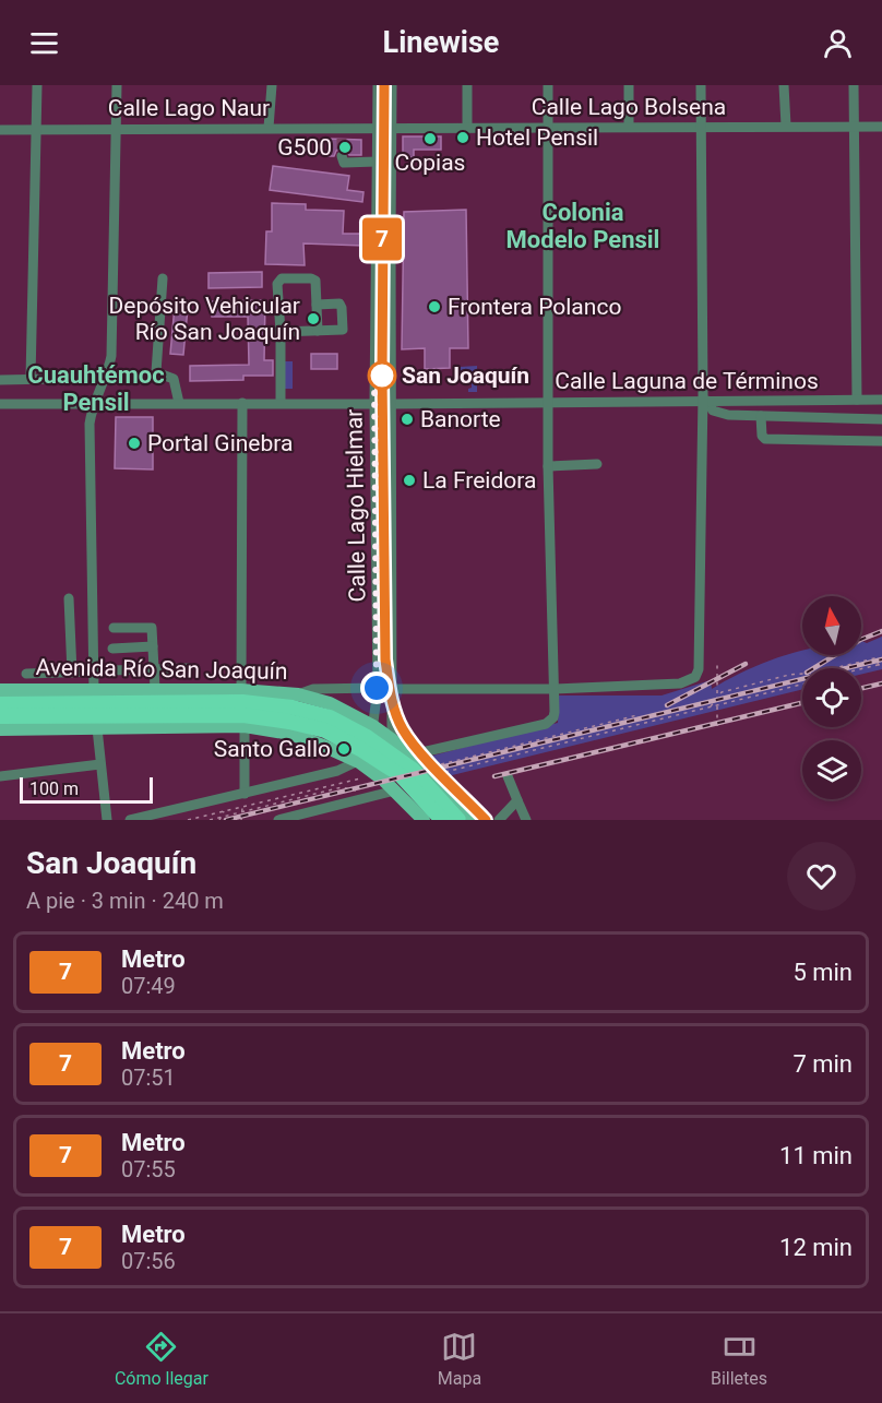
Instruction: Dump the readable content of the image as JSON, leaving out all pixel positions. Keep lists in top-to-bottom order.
{
  "streets": {
    "highway": ["Avenida Río San Joaquín"],
    "street": [
      "Calle Lago Bolsena",
      "Calle Lago Naur",
      "Calle Laguna de Términos",
      "Calle Lago Hielmar"
    ]
  },
  "crossings": [
    ["Calle Lago Bolsena", "Calle Lago Naur"],
    ["Calle Lago Bolsena", "Calle Lago Hielmar"],
    ["Calle Lago Naur", "Calle Lago Hielmar"],
    ["Calle Laguna de Términos", "Calle Lago Hielmar"],
    ["Calle Lago Hielmar", "Avenida Río San Joaquín"]
  ],
  "districts": ["Colonia Modelo Pensil", "Cuauhtémoc Pensil"],
  "places": [
    "Hotel Pensil",
    "Copias",
    "G500",
    "Frontera Polanco",
    "Depósito Vehicular Río San Joaquín",
    "San Joaquín",
    "Banorte",
    "Portal Ginebra",
    "La Freidora",
    "Santo Gallo"
  ],
  "lines": ["metro line 7"],
  "scale_bar": "100 m",
  "north": "top",
  "page": {
    "header": "Linewise",
    "on_map": "7",
    "scale": "100 m",
    "heading": ["San Joaquín", "A pie · 3 min · 240 m"],
    "list": [
      {
        "mark": "7",
        "name": "Metro",
        "note": "07:49",
        "value": "5 min"
      },
      {
        "mark": "7",
        "name": "Metro",
        "note": "07:51",
        "value": "7 min"
      },
      {
        "mark": "7",
        "name": "Metro",
        "note": "07:55",
        "value": "11 min"
      },
      {
        "mark": "7",
        "name": "Metro",
        "note": "07:56",
        "value": "12 min"
      }
    ],
    "tabs": ["Cómo llegar", "Mapa", "Billetes"]
  }
}
